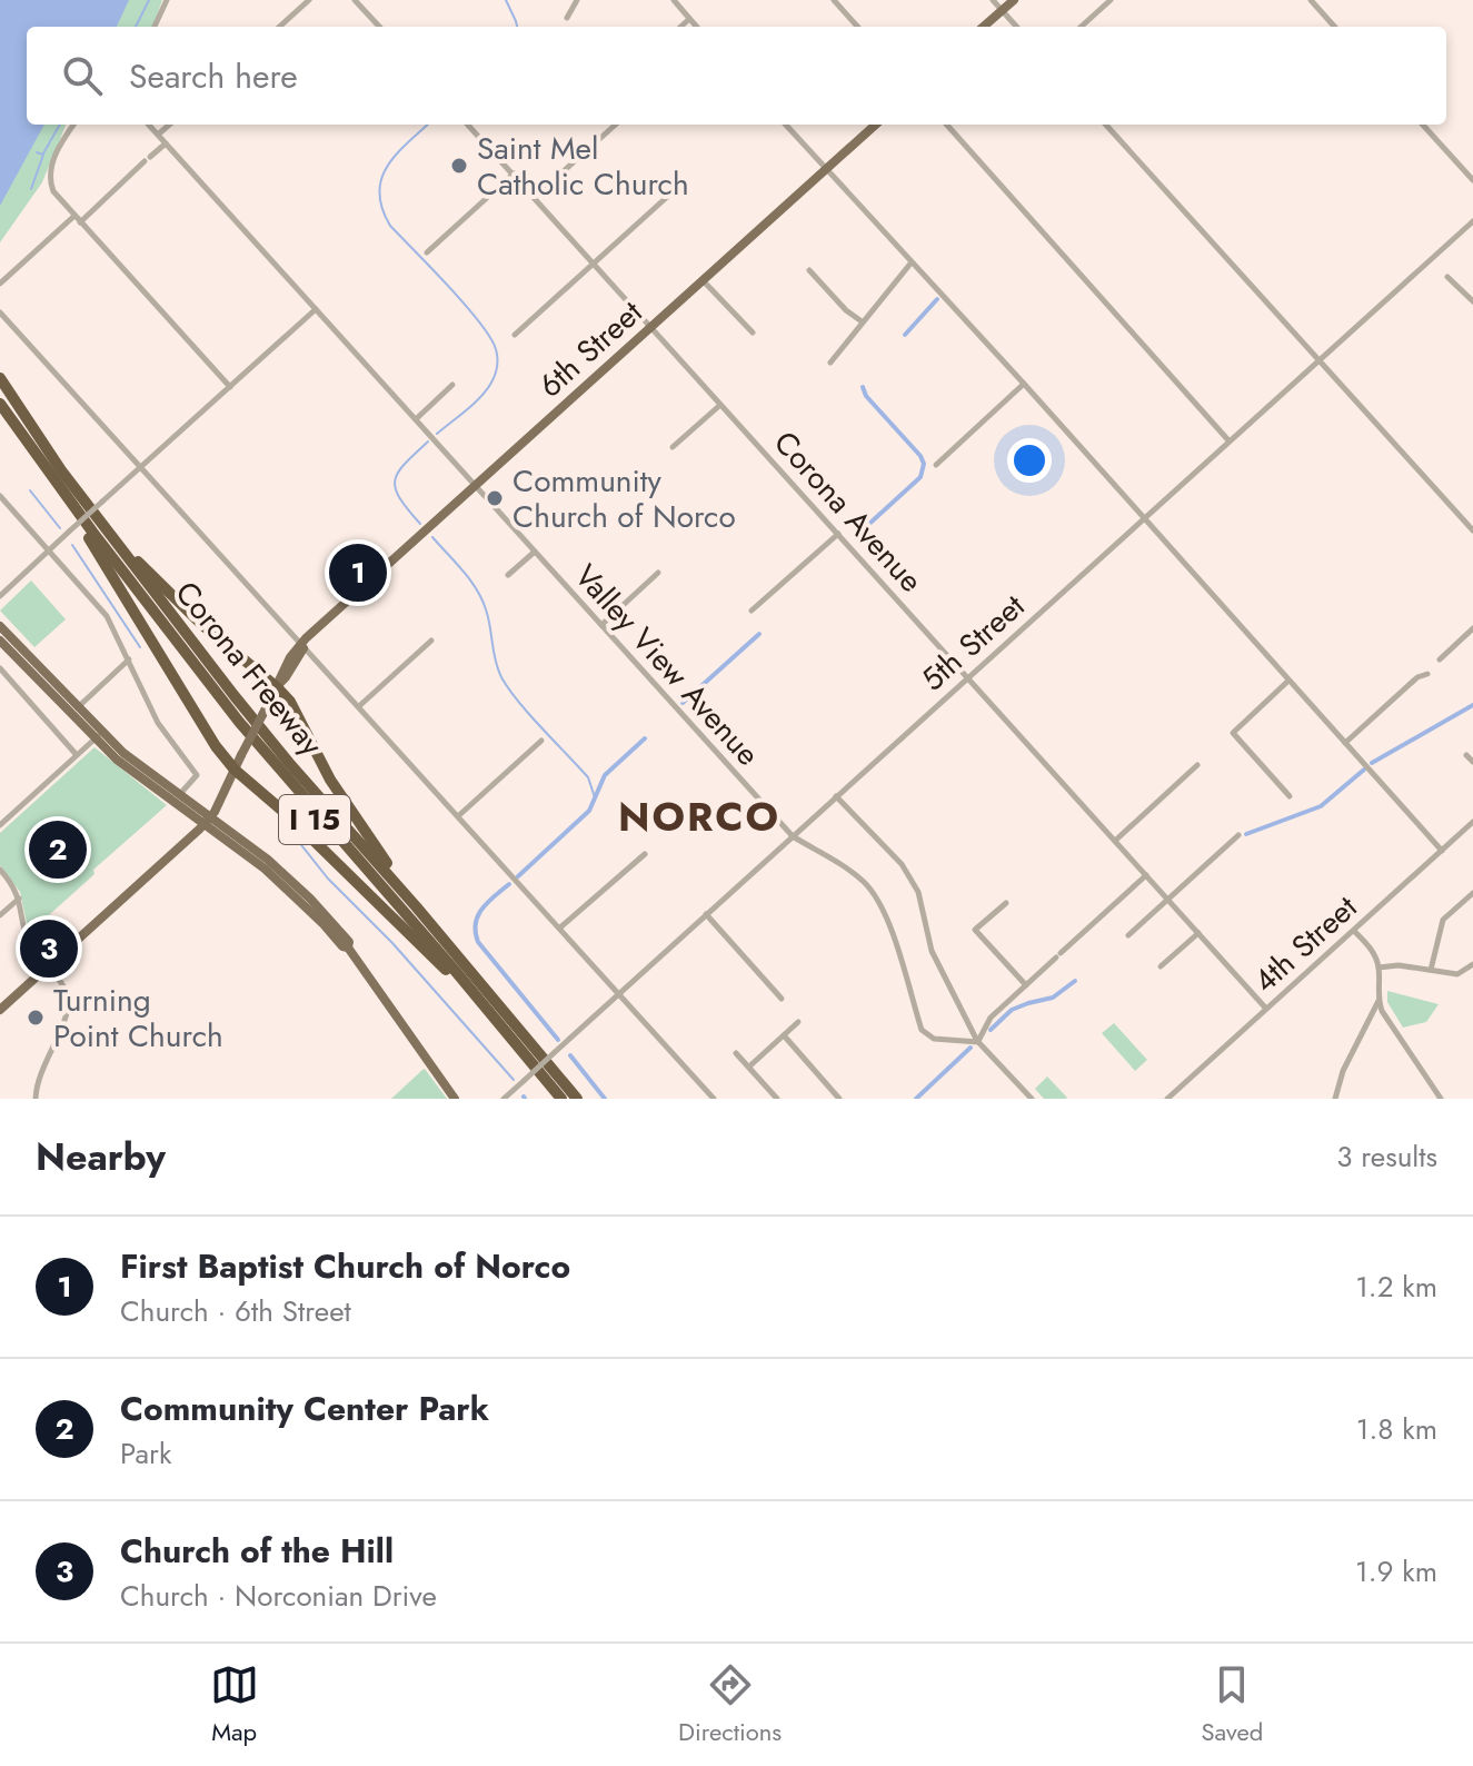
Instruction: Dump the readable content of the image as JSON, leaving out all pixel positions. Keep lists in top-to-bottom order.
{
  "streets": {
    "highway": ["Corona Freeway", "I 15"],
    "main road": ["6th Street"],
    "street": [
      "Corona Avenue",
      "5th Street",
      "Valley View Avenue",
      "4th Street"
    ]
  },
  "crossings": [
    ["6th Street", "Corona Avenue"],
    ["6th Street", "Valley View Avenue"],
    ["Corona Avenue", "5th Street"],
    ["Corona Avenue", "4th Street"],
    ["5th Street", "Valley View Avenue"]
  ],
  "districts": ["NORCO"],
  "places": ["Saint Mel Catholic Church", "Community Church of Norco", "Turning Point Church"],
  "page": {
    "search": "Search here",
    "pins": ["1", "2", "3"],
    "heading": ["Nearby", "3 results"],
    "list": [
      {
        "mark": "1",
        "name": "First Baptist Church of Norco",
        "note": "Church · 6th Street",
        "value": "1.2 km"
      },
      {
        "mark": "2",
        "name": "Community Center Park",
        "note": "Park",
        "value": "1.8 km"
      },
      {
        "mark": "3",
        "name": "Church of the Hill",
        "note": "Church · Norconian Drive",
        "value": "1.9 km"
      }
    ],
    "nav": ["Map", "Directions", "Saved"]
  }
}
